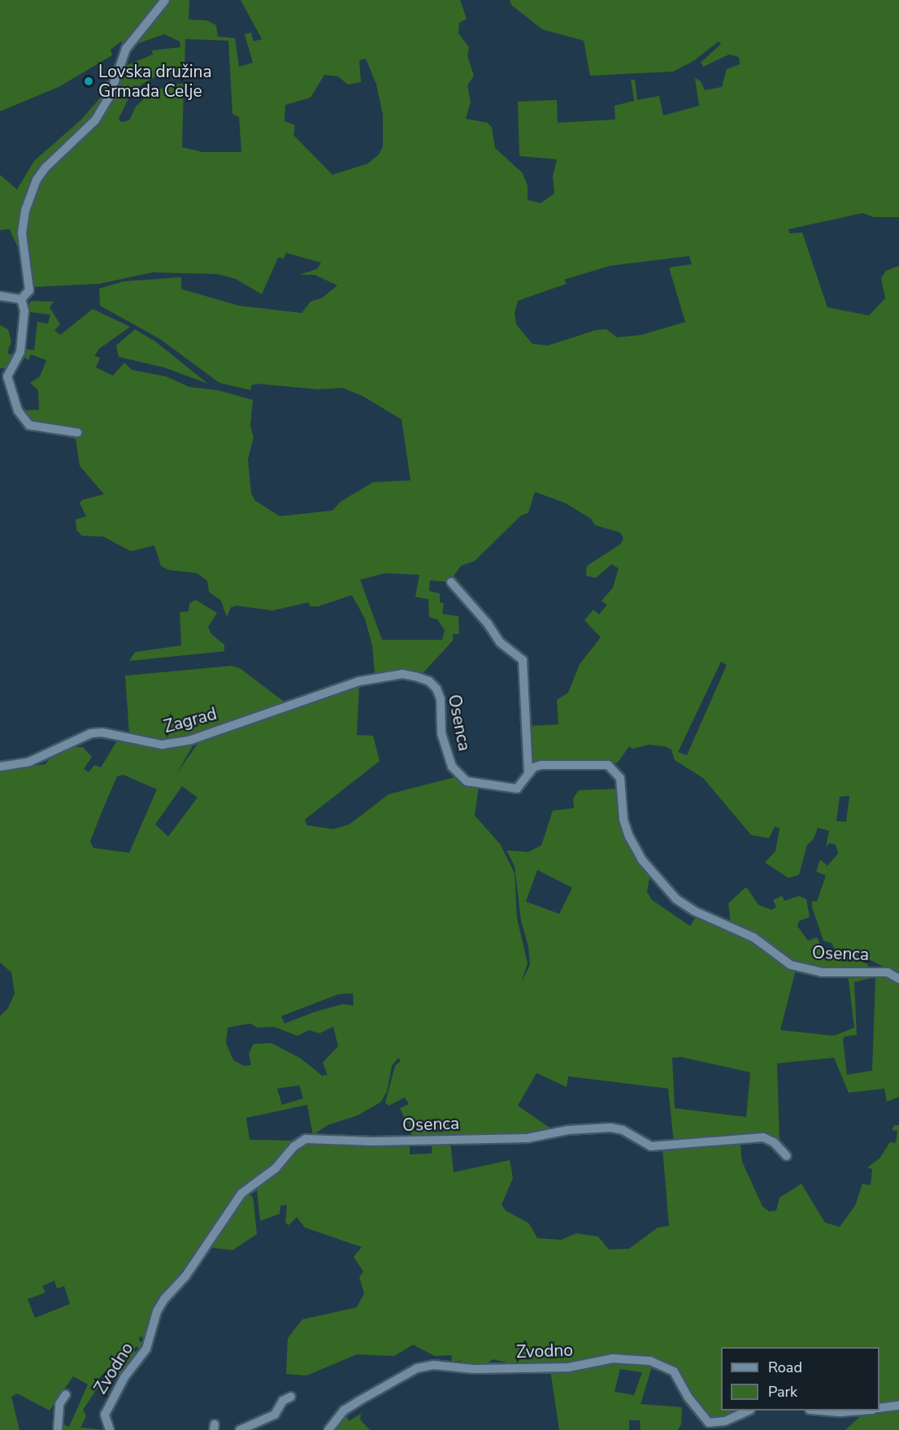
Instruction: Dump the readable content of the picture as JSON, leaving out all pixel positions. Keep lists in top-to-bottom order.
{
  "streets": {
    "street": ["Zagrad", "Osenca", "Zvodno"]
  },
  "crossings": [
    ["Zagrad", "Osenca"],
    ["Osenca", "Zvodno"]
  ],
  "places": ["Lovska družina Grmada Celje"],
  "legend": ["Road", "Park"]
}
